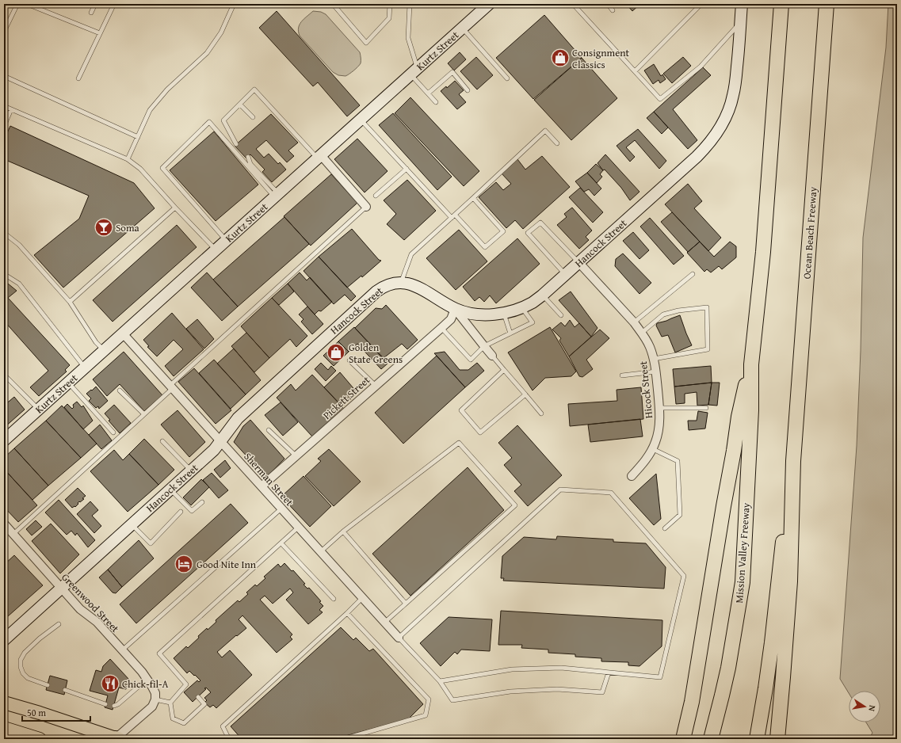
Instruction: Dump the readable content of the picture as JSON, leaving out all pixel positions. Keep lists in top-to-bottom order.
{
  "streets": {
    "highway": ["Ocean Beach Freeway", "Mission Valley Freeway"],
    "street": [
      "Kurtz Street",
      "Hancock Street",
      "Hicock Street",
      "Pickett Street",
      "Sherman Street",
      "Greenwood Street"
    ]
  },
  "crossings": [
    ["Kurtz Street", "Sherman Street"],
    ["Hancock Street", "Hicock Street"],
    ["Hancock Street", "Pickett Street"],
    ["Hancock Street", "Sherman Street"],
    ["Hancock Street", "Greenwood Street"],
    ["Pickett Street", "Sherman Street"]
  ],
  "places": {
    "shop": ["Consignment Classics", "Golden State Greens"],
    "bar": ["Soma"],
    "hotel": ["Good Nite Inn"],
    "restaurant": ["Chick-fil-A"]
  },
  "scale_bar": "50 m",
  "north": "right"
}
